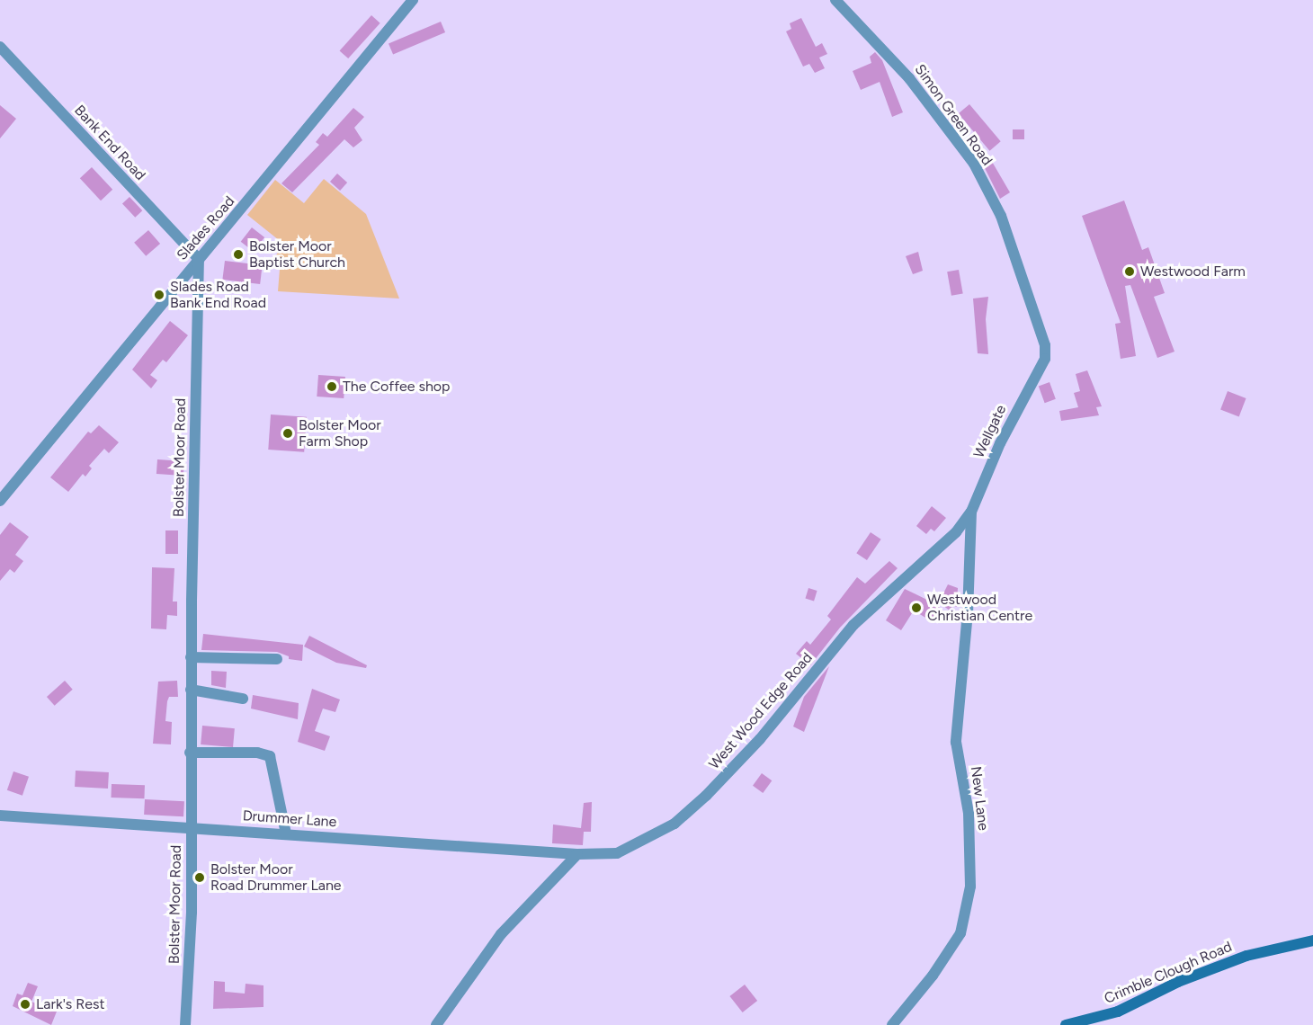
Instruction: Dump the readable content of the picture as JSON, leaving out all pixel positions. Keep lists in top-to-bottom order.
{
  "streets": {
    "street": [
      "Simon Green Road",
      "Bank End Road",
      "Slades Road",
      "Wellgate",
      "Bolster Moor Road",
      "West Wood Edge Road",
      "New Lane",
      "Drummer Lane",
      "Crimble Clough Road"
    ]
  },
  "crossings": [
    ["Simon Green Road", "Wellgate"],
    ["Bank End Road", "Slades Road"],
    ["Bank End Road", "Bolster Moor Road"],
    ["Slades Road", "Bolster Moor Road"],
    ["Wellgate", "West Wood Edge Road"],
    ["Wellgate", "New Lane"],
    ["Bolster Moor Road", "Drummer Lane"],
    ["West Wood Edge Road", "Drummer Lane"]
  ],
  "places": [
    "Bolster Moor Baptist Church",
    "Westwood Farm",
    "Slades Road Bank End Road",
    "The Coffee shop",
    "Bolster Moor Farm Shop",
    "Westwood Christian Centre",
    "Bolster Moor Road Drummer Lane",
    "Lark's Rest"
  ]
}
